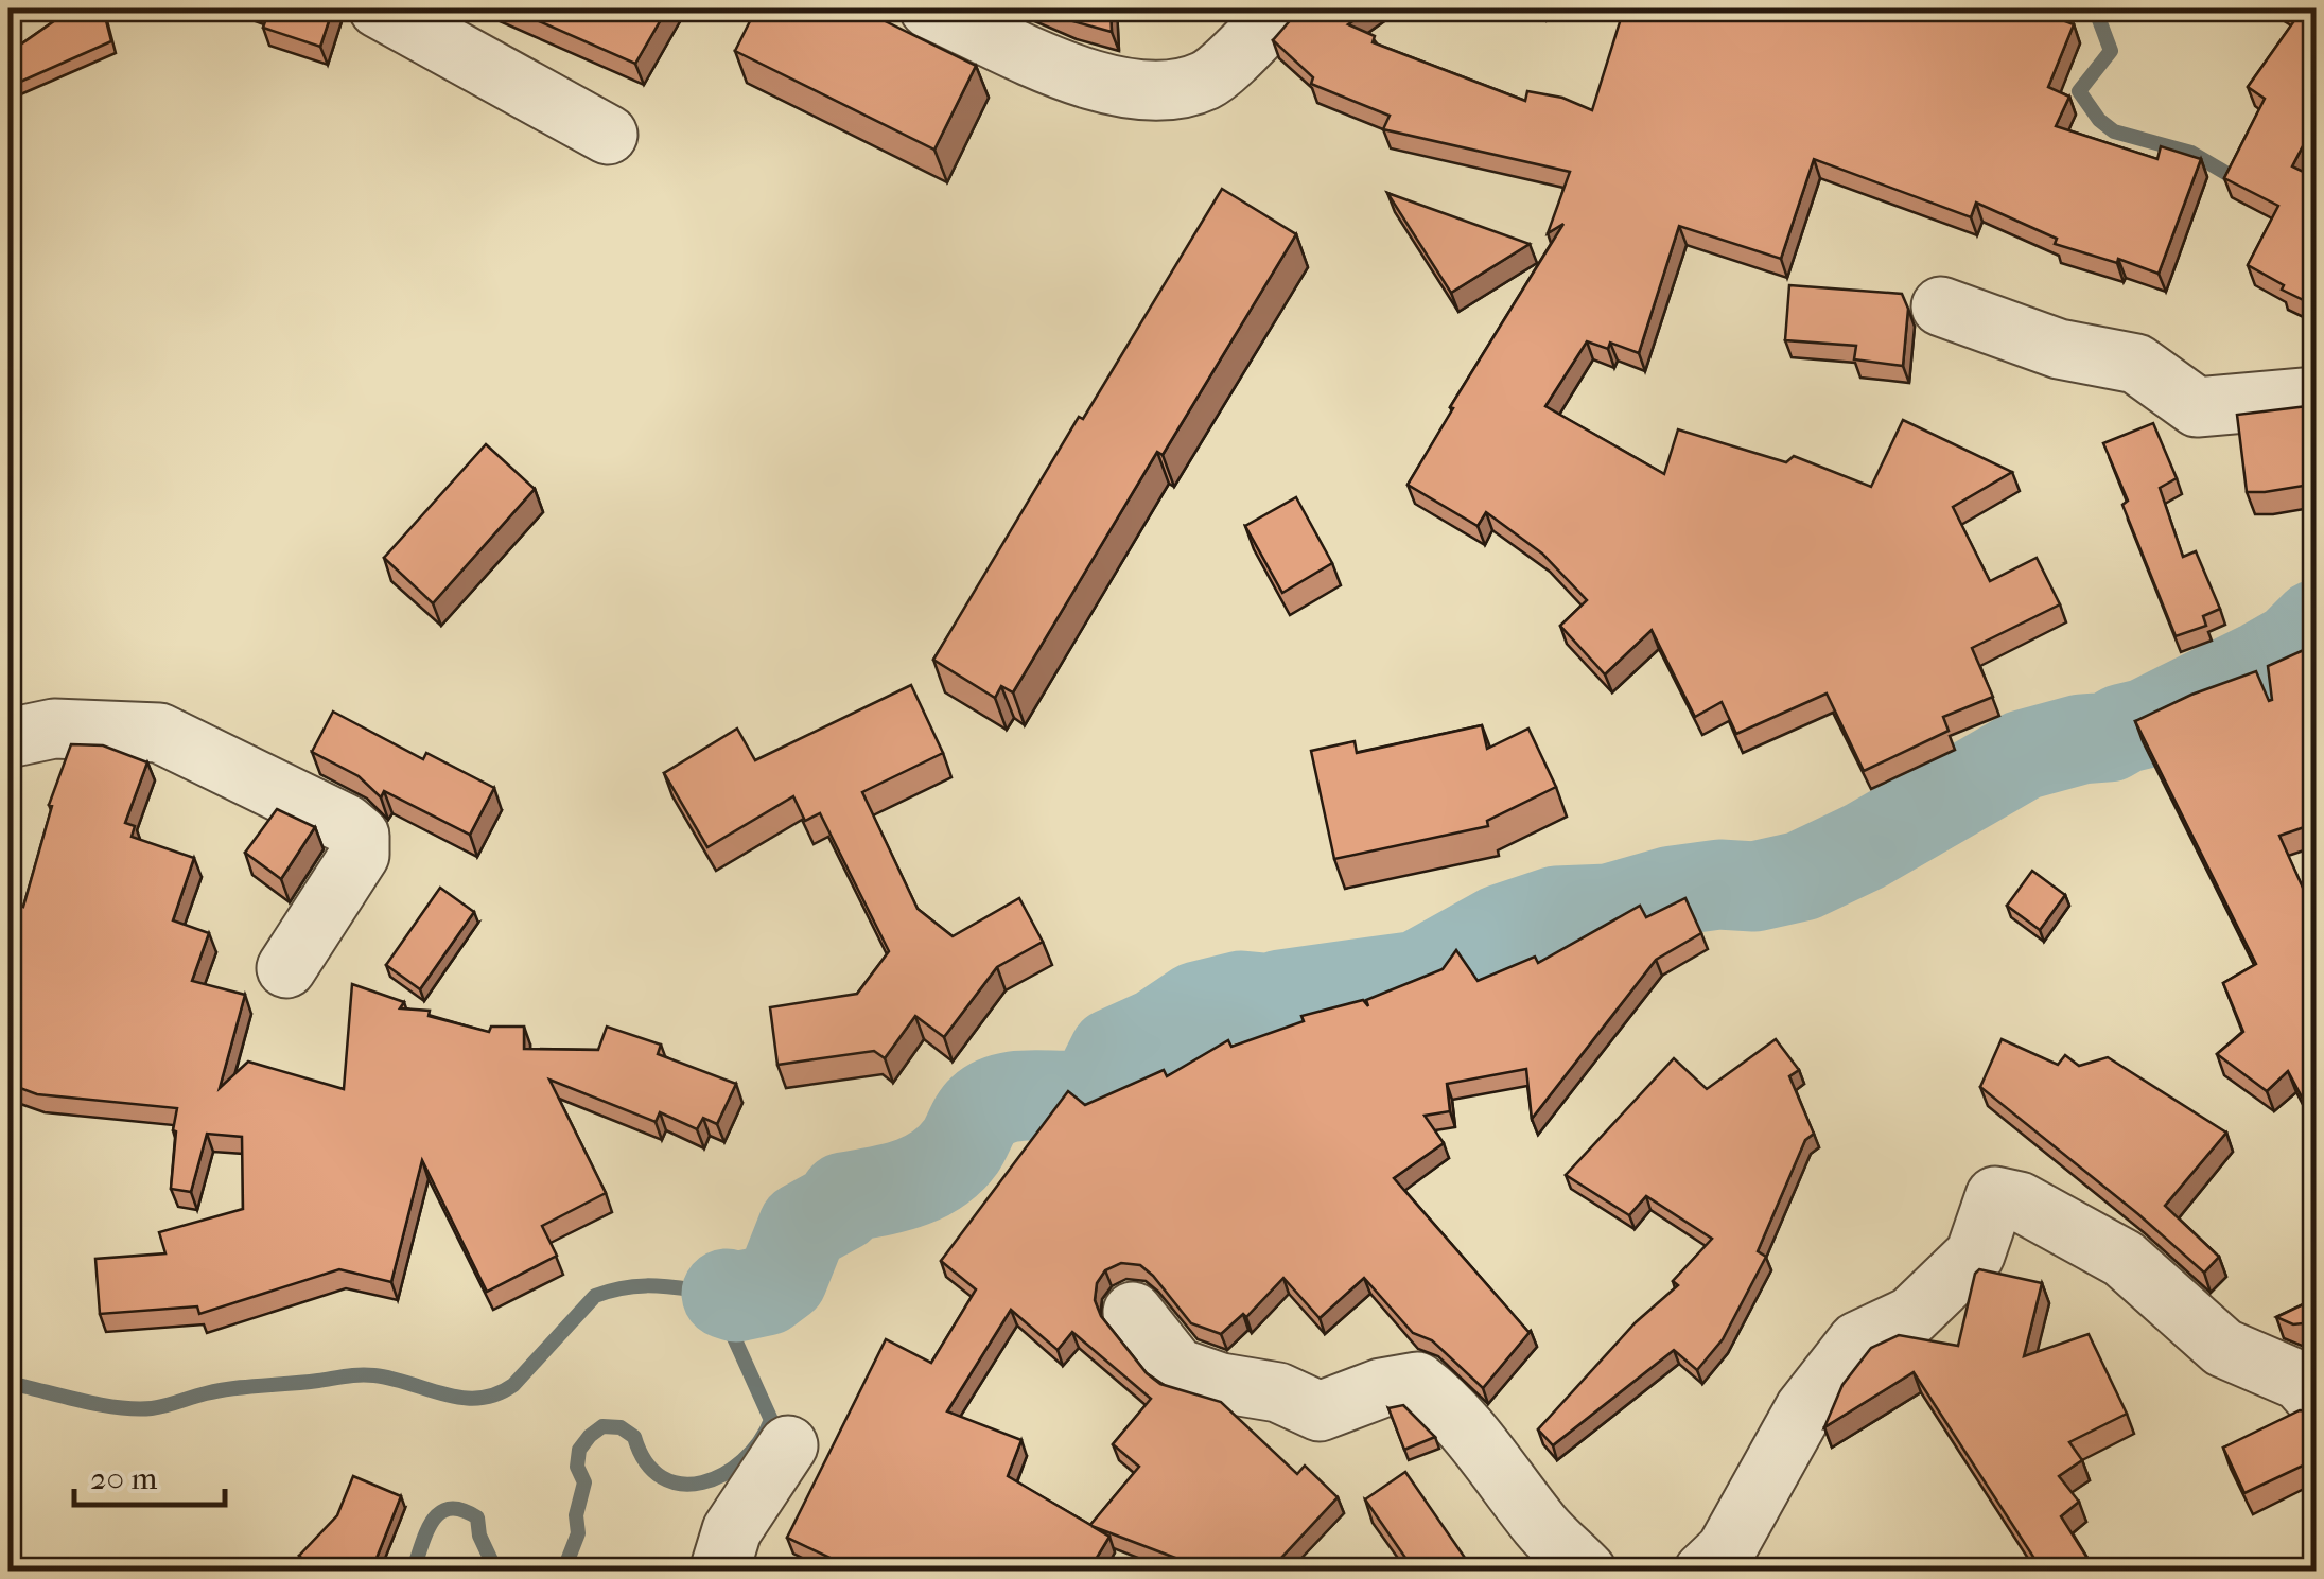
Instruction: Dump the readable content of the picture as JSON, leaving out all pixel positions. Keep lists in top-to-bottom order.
{
  "scale_bar": "20 m"
}
